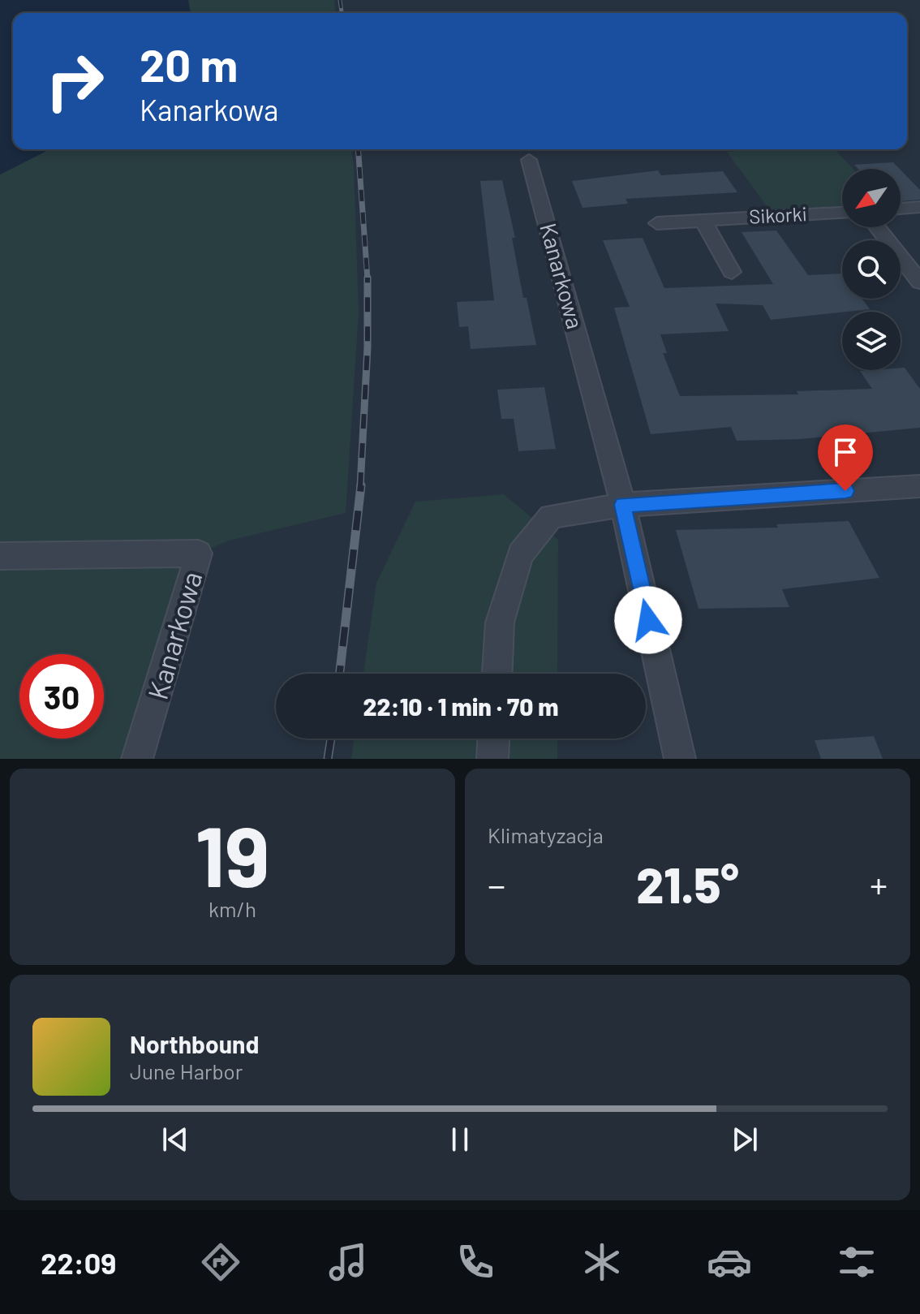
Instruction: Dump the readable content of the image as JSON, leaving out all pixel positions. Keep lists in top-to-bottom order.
{
  "streets": {
    "street": ["Sikorki", "Kanarkowa"]
  },
  "north": "bottom left",
  "page": {
    "turn": ["20 m", "Kanarkowa"],
    "limit": "30",
    "trip": "22:10 · 1 min · 70 m",
    "tile": [
      ["19", "km/h"],
      "Klimatyzacja"
    ],
    "heat": ["−", "21.5°", "+"],
    "song": ["Northbound", "June Harbor"],
    "tabs": "22:09"
  }
}
